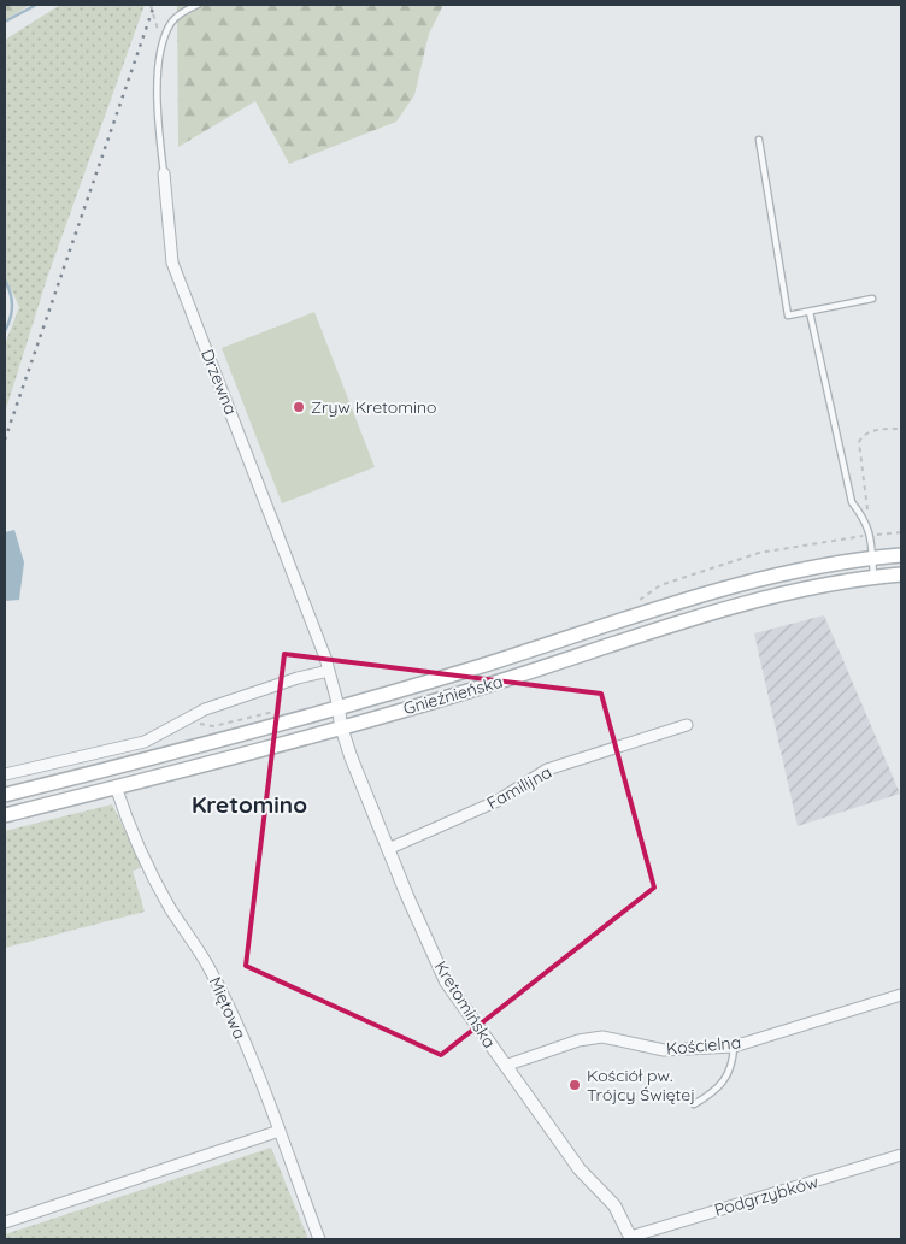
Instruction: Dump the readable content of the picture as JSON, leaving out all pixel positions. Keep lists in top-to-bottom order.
{
  "streets": {
    "main road": ["Gnieźnieńska"],
    "street": [
      "Drzewna",
      "Familijna",
      "Kretomińska",
      "Miętowa",
      "Kościelna",
      "Podgrzybków"
    ]
  },
  "crossings": [
    ["Drzewna", "Gnieźnieńska"],
    ["Drzewna", "Kretomińska"],
    ["Gnieźnieńska", "Kretomińska"],
    ["Gnieźnieńska", "Miętowa"],
    ["Familijna", "Kretomińska"],
    ["Kretomińska", "Kościelna"],
    ["Kretomińska", "Podgrzybków"]
  ],
  "districts": ["Kretomino"],
  "places": ["Zryw Kretomino", "Kościół pw. Trójcy Świętej"]
}
